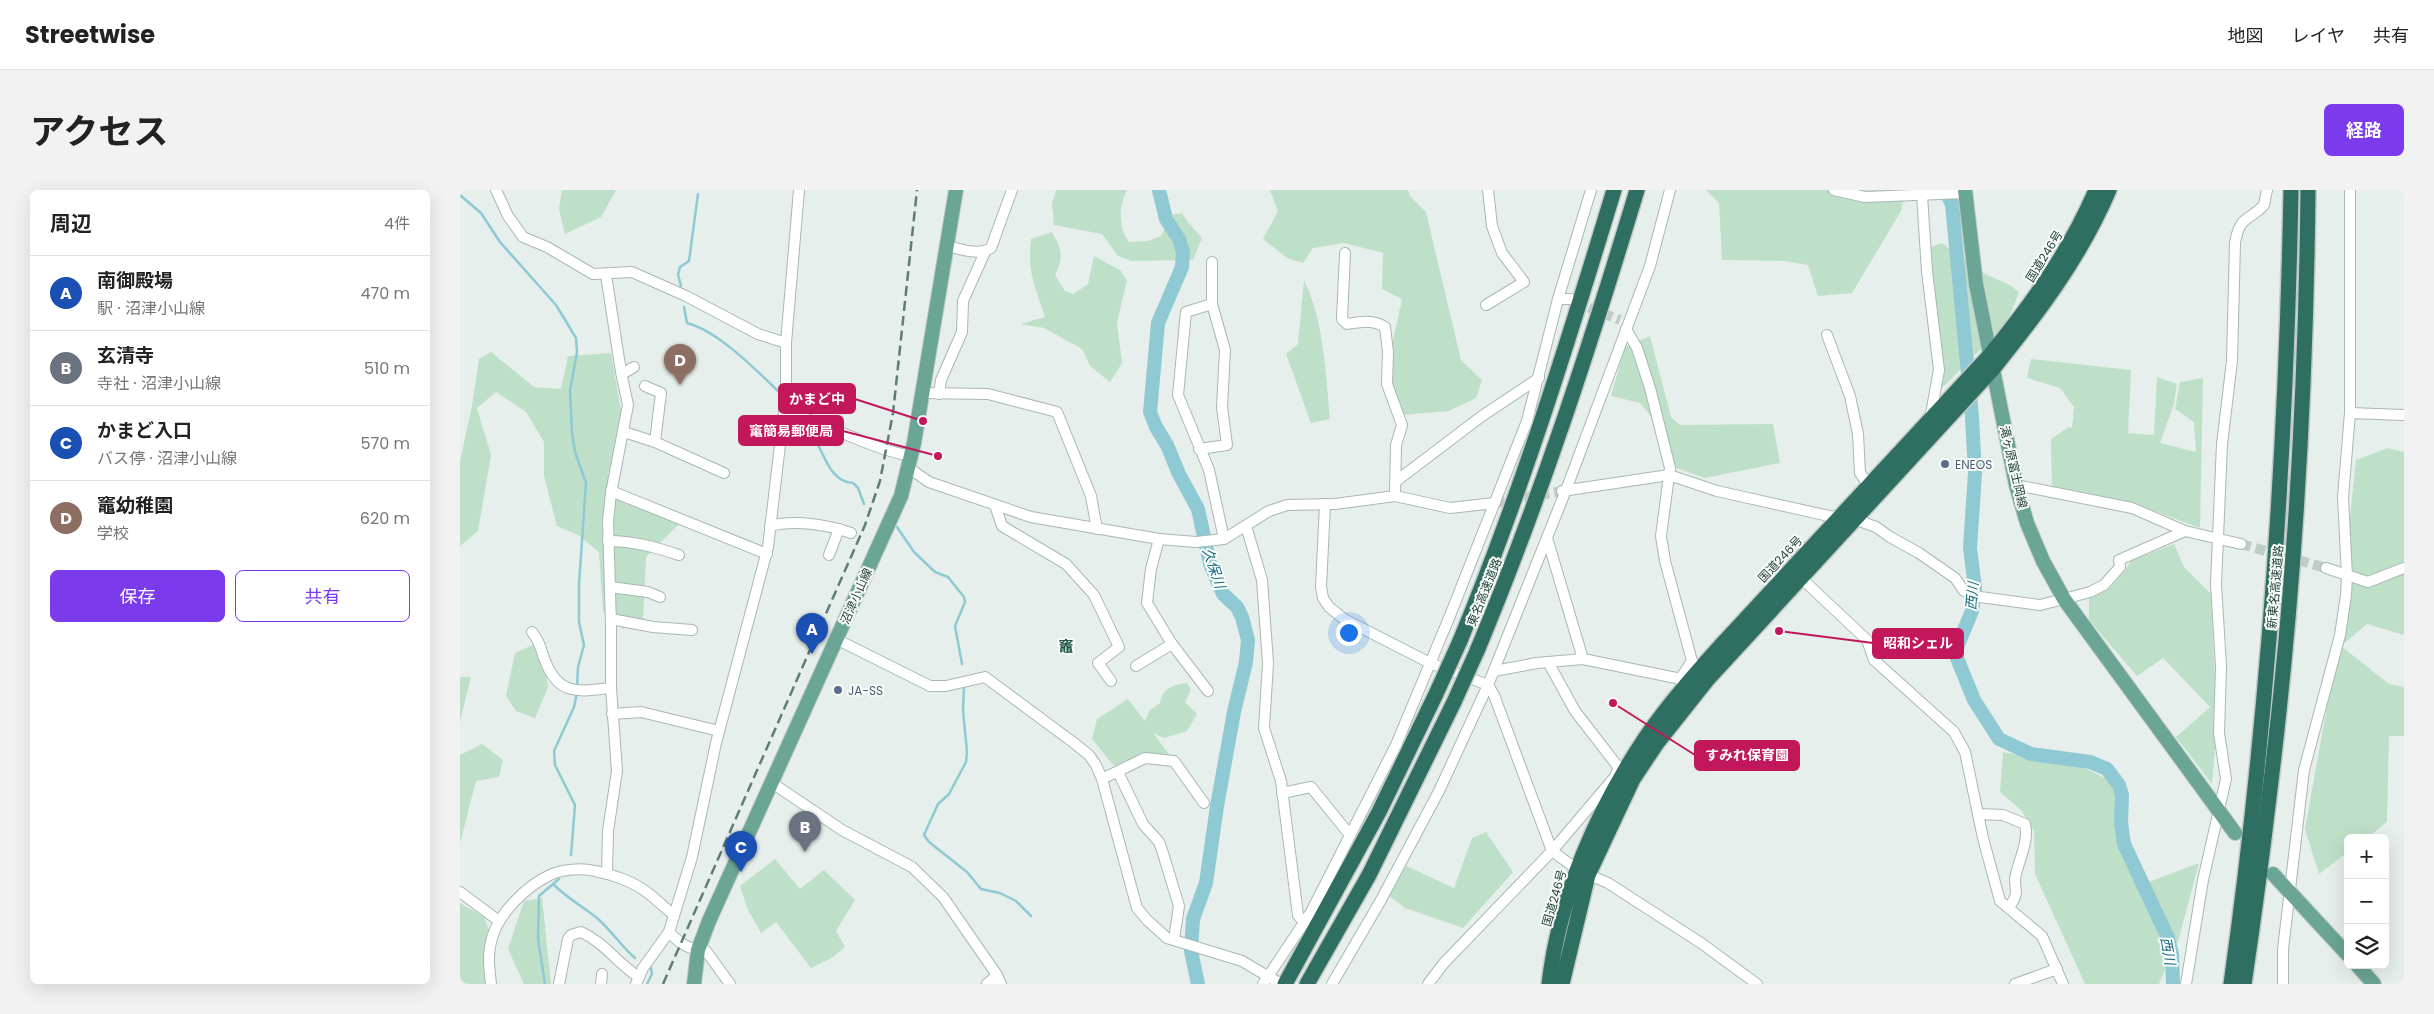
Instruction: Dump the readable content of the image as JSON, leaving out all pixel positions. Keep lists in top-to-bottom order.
{
  "streets": {
    "highway": ["国道246号", "新東名高速道路", "東名高速道路"],
    "main road": ["滝ヶ原富士岡線", "沼津小山線"]
  },
  "crossings": [
    ["国道246号", "滝ヶ原富士岡線"]
  ],
  "districts": ["竈"],
  "water": ["久保川", "西川"],
  "places": [
    "かまど中",
    "竃簡易郵便局",
    "ENEOS",
    "昭和シェル",
    "JA-SS",
    "すみれ保育園"
  ],
  "page": {
    "header": "Streetwise",
    "nav": ["地図", "レイヤ", "共有"],
    "title": "アクセス",
    "buttons": [
      "経路",
      ["保存", "共有"]
    ],
    "heading": ["周辺", "4件"],
    "list": [
      {
        "mark": "A",
        "name": "南御殿場",
        "note": "駅 · 沼津小山線",
        "value": "470 m"
      },
      {
        "mark": "B",
        "name": "玄清寺",
        "note": "寺社 · 沼津小山線",
        "value": "510 m"
      },
      {
        "mark": "C",
        "name": "かまど入口",
        "note": "バス停 · 沼津小山線",
        "value": "570 m"
      },
      {
        "mark": "D",
        "name": "竈幼稚園",
        "note": "学校",
        "value": "620 m"
      }
    ],
    "pins": [
      "D",
      "A",
      "B",
      "C"
    ],
    "map_buttons": ["+", "−"]
  }
}
